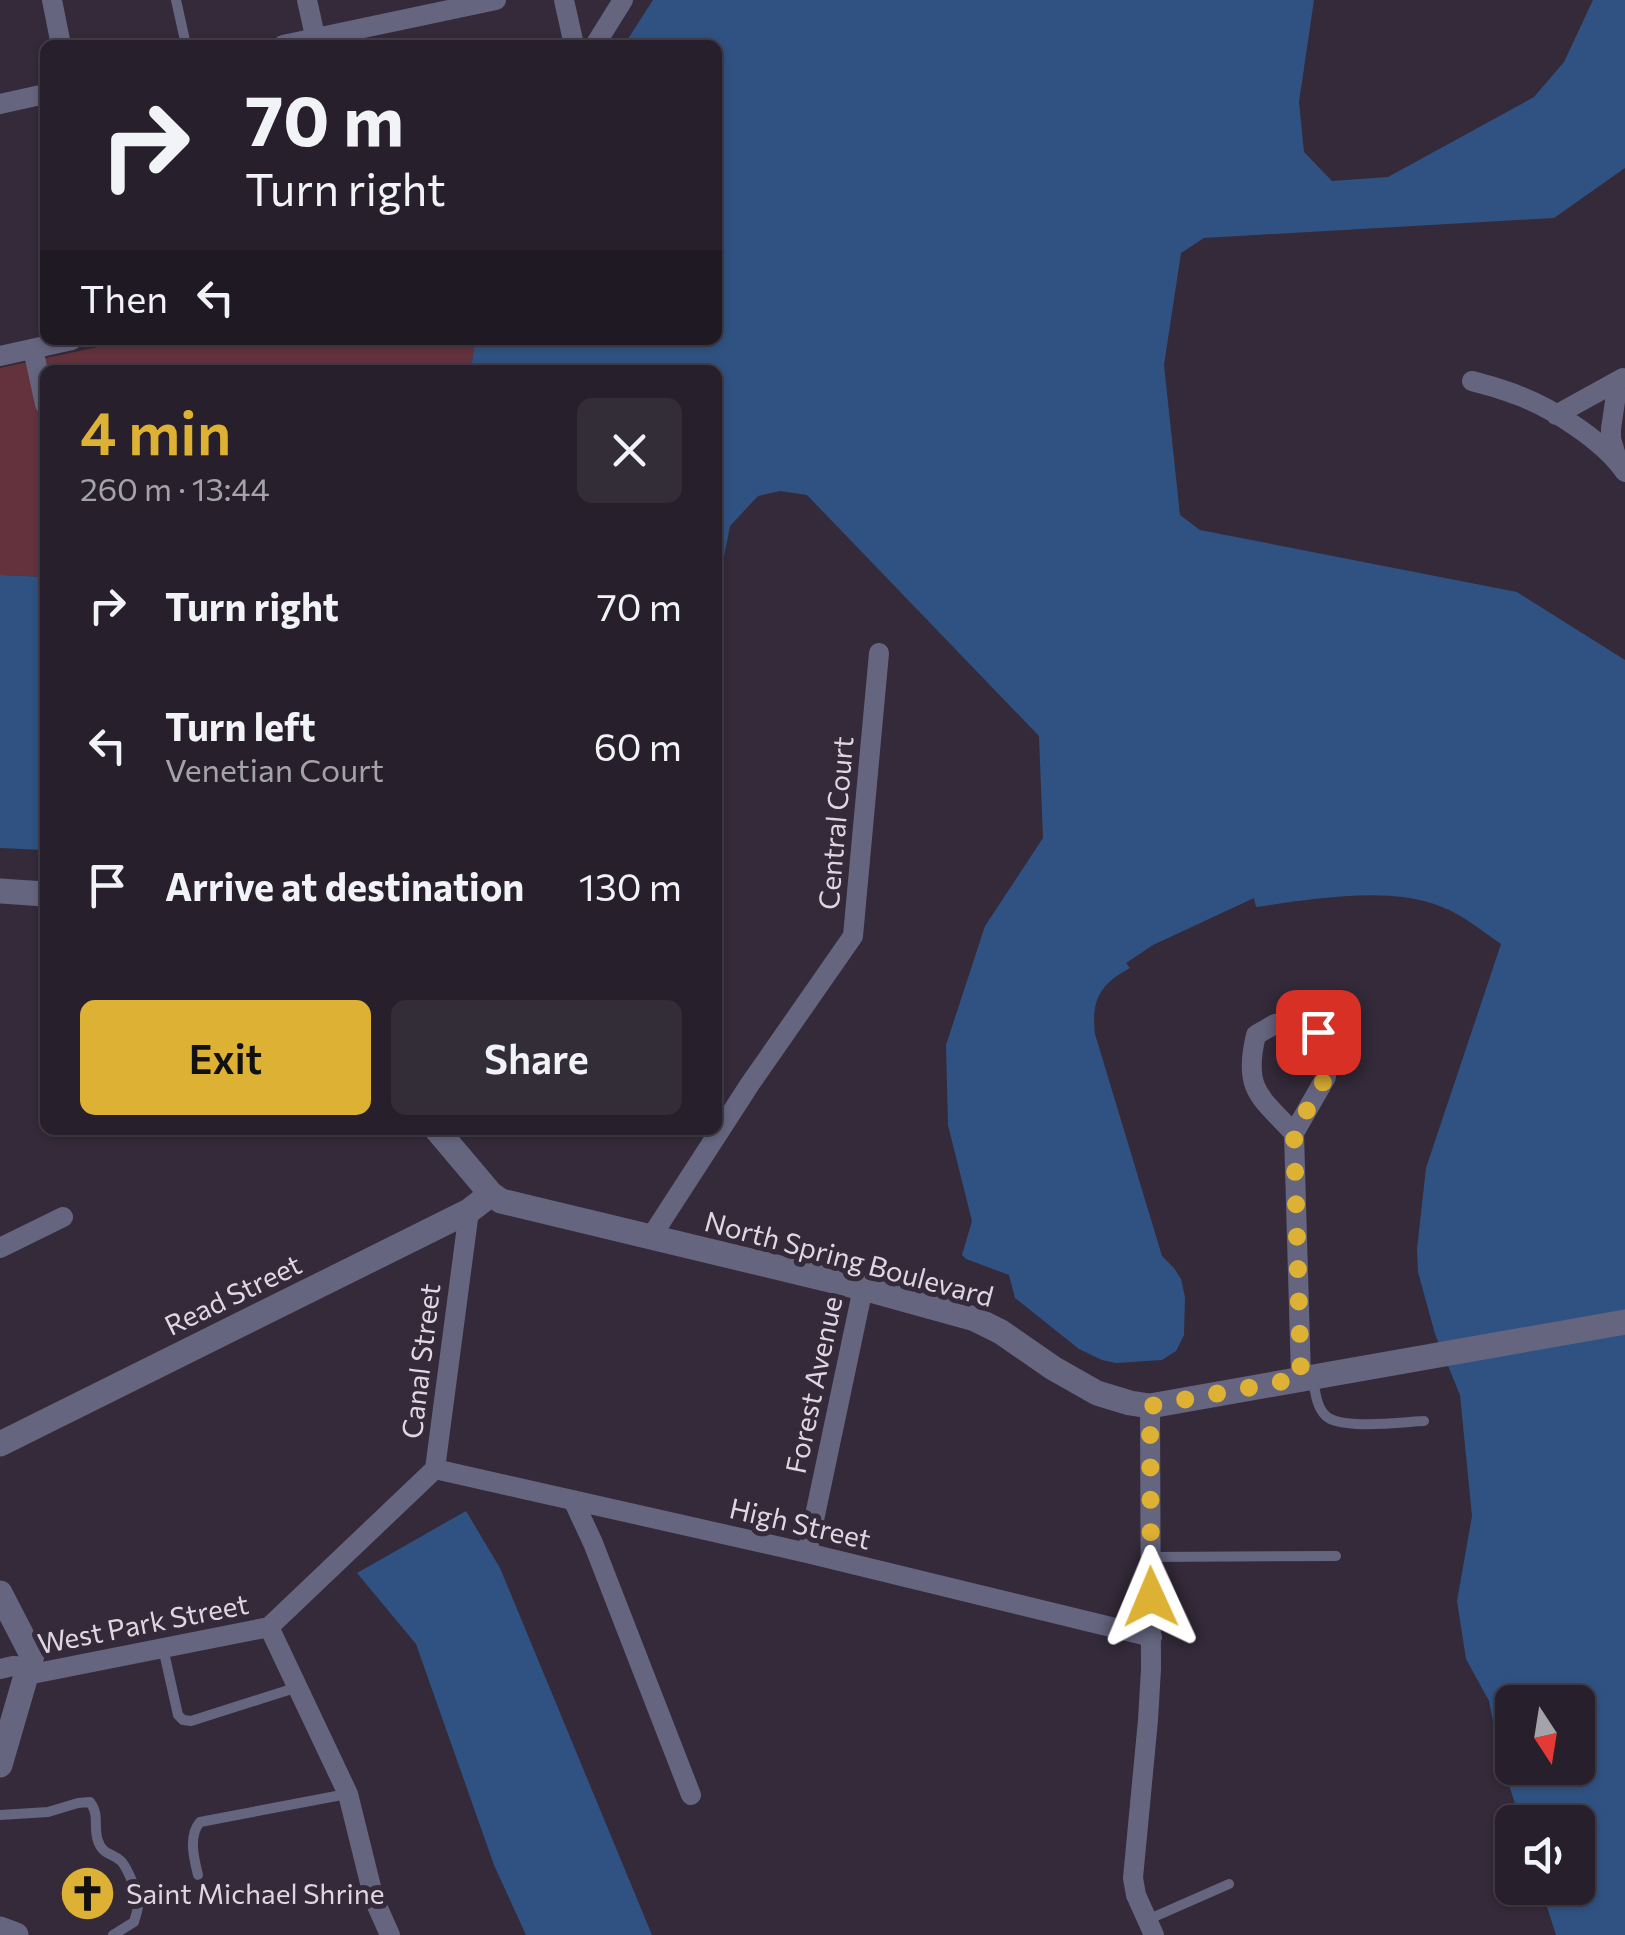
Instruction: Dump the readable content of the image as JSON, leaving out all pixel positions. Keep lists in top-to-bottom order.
{
  "streets": {
    "street": [
      "Central Court",
      "North Spring Boulevard",
      "Read Street",
      "Canal Street",
      "Forest Avenue",
      "High Street",
      "West Park Street"
    ]
  },
  "crossings": [
    ["Central Court", "North Spring Boulevard"],
    ["North Spring Boulevard", "Read Street"],
    ["North Spring Boulevard", "Forest Avenue"],
    ["Read Street", "Canal Street"],
    ["Canal Street", "High Street"],
    ["Canal Street", "West Park Street"],
    ["Forest Avenue", "High Street"]
  ],
  "places": {
    "church": ["Saint Michael Shrine"]
  },
  "north": "bottom",
  "page": {
    "turn": ["70 m", "Turn right"],
    "then": "Then",
    "heading": ["4 min", "260 m · 13:44"],
    "list": [
      {
        "name": "Turn right",
        "value": "70 m"
      },
      {
        "name": "Turn left",
        "note": "Venetian Court",
        "value": "60 m"
      },
      {
        "name": "Arrive at destination",
        "value": "130 m"
      }
    ],
    "buttons": ["Exit", "Share"]
  }
}
